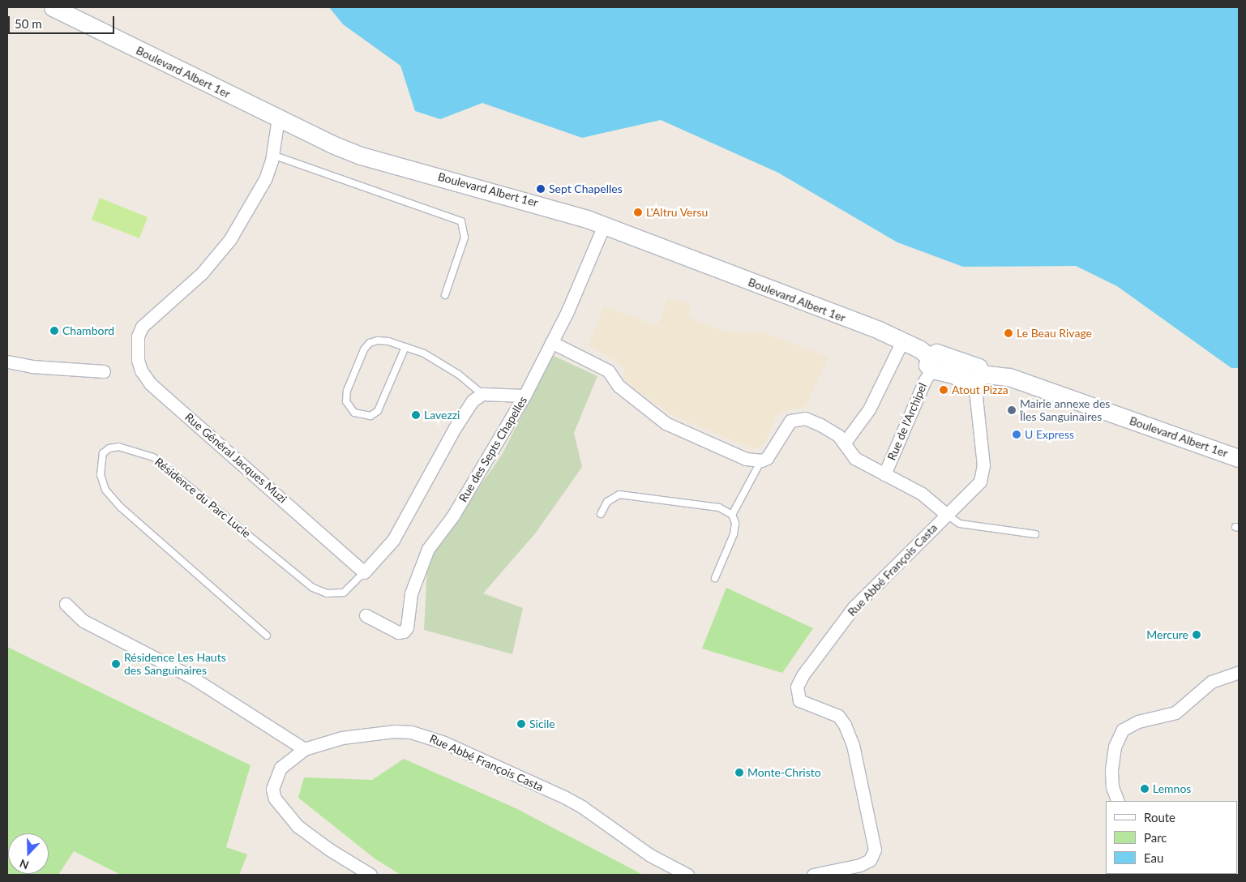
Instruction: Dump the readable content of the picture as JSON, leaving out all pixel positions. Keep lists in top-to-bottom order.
{
  "streets": {
    "main road": ["Boulevard Albert 1er"],
    "street": [
      "Rue de l'Archipel",
      "Rue des Septs Chapelles",
      "Rue Général Jacques Muzi",
      "Rue Abbé François Casta"
    ],
    "lane": ["Résidence du Parc Lucie"]
  },
  "crossings": [
    ["Boulevard Albert 1er", "Rue de l'Archipel"],
    ["Boulevard Albert 1er", "Rue des Septs Chapelles"],
    ["Boulevard Albert 1er", "Rue Général Jacques Muzi"],
    ["Rue Général Jacques Muzi", "Résidence du Parc Lucie"]
  ],
  "places": [
    "Sept Chapelles",
    "L'Altru Versu",
    "Chambord",
    "Le Beau Rivage",
    "Atout Pizza",
    "Mairie annexe des Îles Sanguinaires",
    "Lavezzi",
    "U Express",
    "Mercure",
    "Résidence Les Hauts des Sanguinaires",
    "Sicile",
    "Monte-Christo",
    "Lemnos"
  ],
  "legend": ["Route", "Parc", "Eau"],
  "scale_bar": "50 m",
  "north": "bottom"
}
